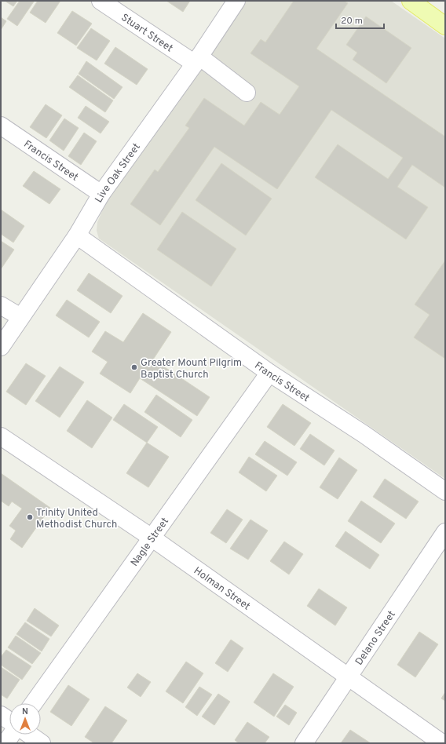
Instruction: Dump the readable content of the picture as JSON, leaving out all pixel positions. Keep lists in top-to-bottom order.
{
  "streets": {
    "street": [
      "Stuart Street",
      "Francis Street",
      "Live Oak Street",
      "Nagle Street",
      "Holman Street",
      "Delano Street"
    ]
  },
  "crossings": [
    ["Stuart Street", "Live Oak Street"],
    ["Francis Street", "Live Oak Street"],
    ["Francis Street", "Nagle Street"],
    ["Nagle Street", "Holman Street"],
    ["Holman Street", "Delano Street"]
  ],
  "places": ["Greater Mount Pilgrim Baptist Church", "Trinity United Methodist Church"],
  "scale_bar": "20 m",
  "north": "top"
}
